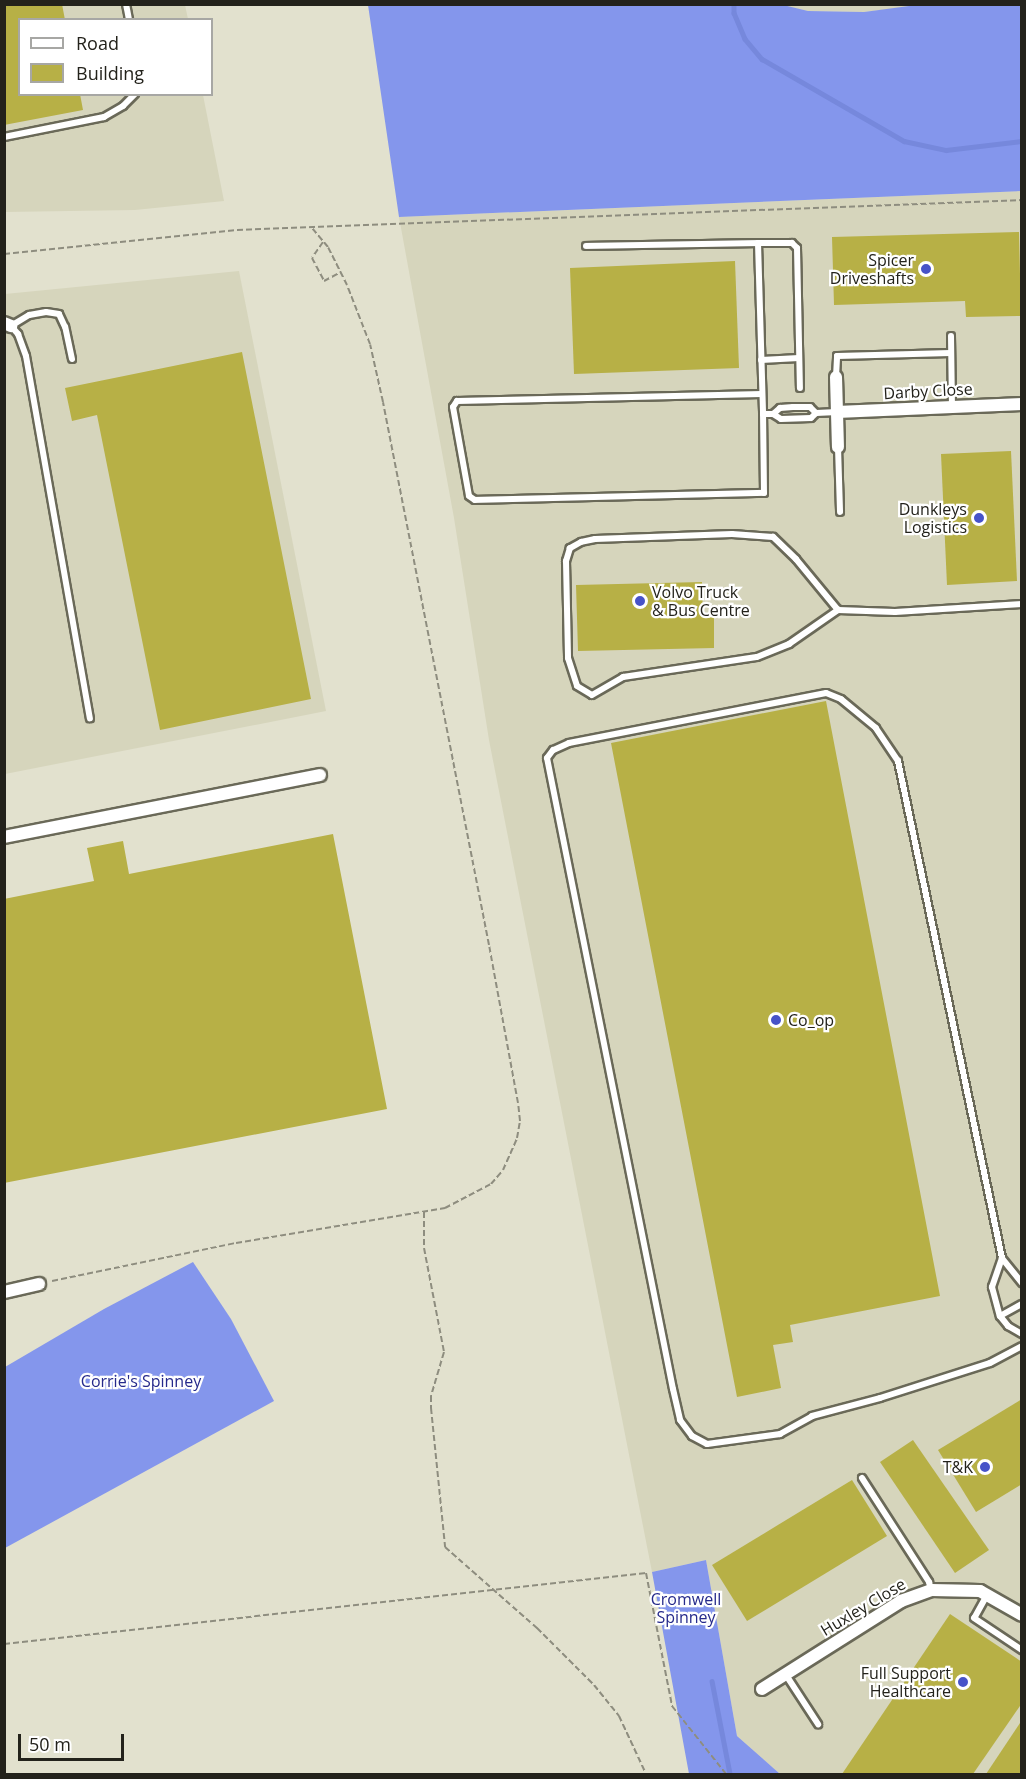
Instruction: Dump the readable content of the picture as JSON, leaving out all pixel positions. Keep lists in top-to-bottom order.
{
  "streets": {
    "street": ["Darby Close", "Huxley Close"]
  },
  "parks": ["Corrie's Spinney", "Cromwell Spinney"],
  "places": [
    "Spicer Driveshafts",
    "Dunkleys Logistics",
    "Volvo Truck & Bus Centre",
    "Co_op",
    "T&K",
    "Full Support Healthcare"
  ],
  "legend": ["Road", "Building"],
  "scale_bar": "50 m"
}
